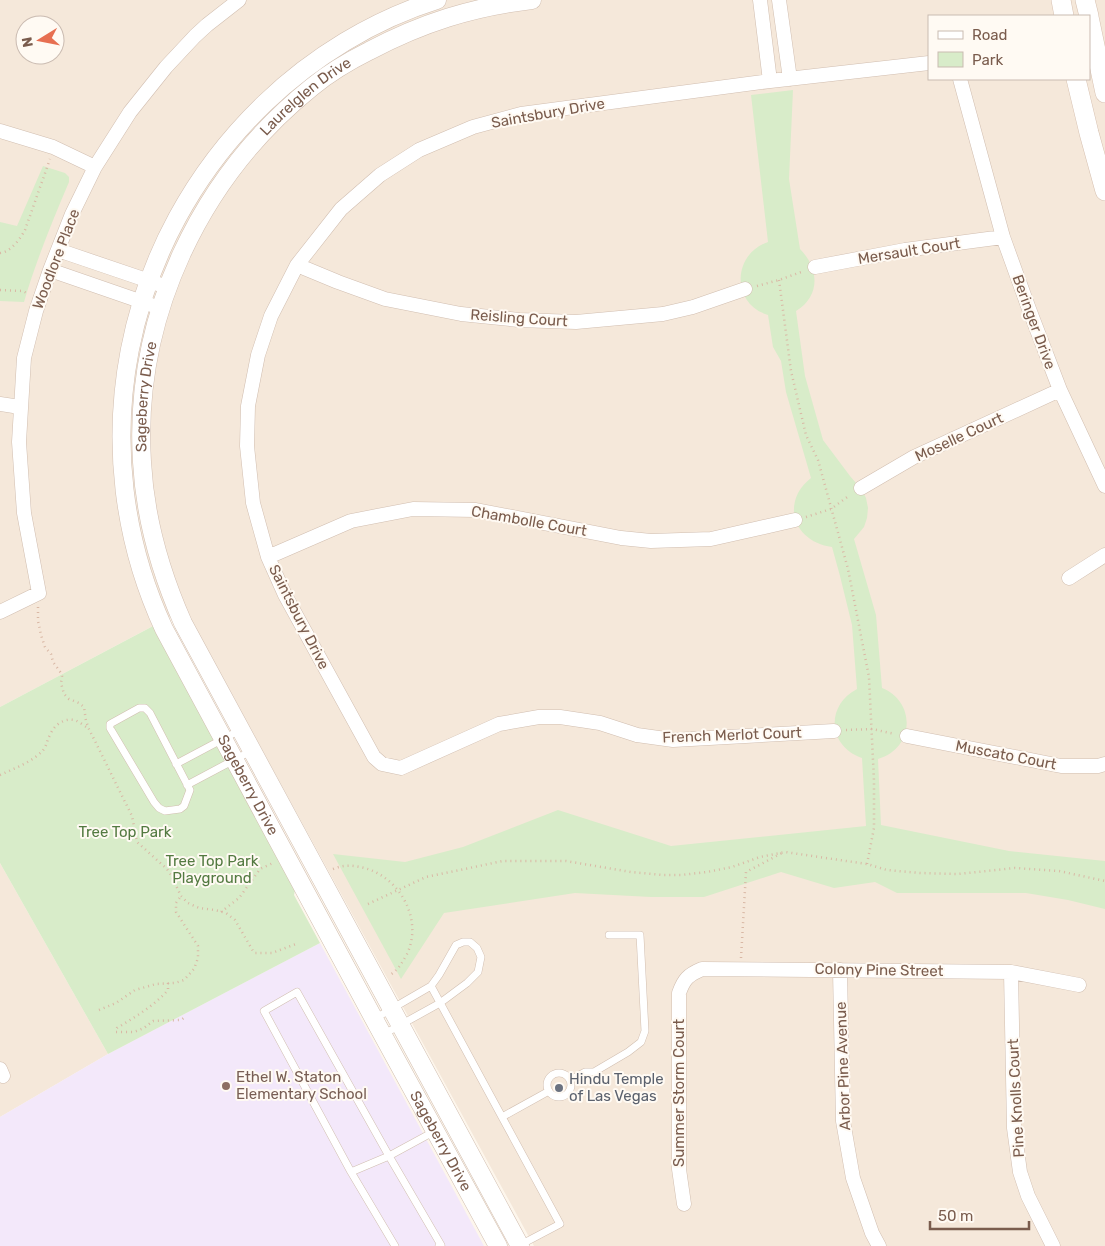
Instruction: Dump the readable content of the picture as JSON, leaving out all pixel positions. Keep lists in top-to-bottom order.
{
  "streets": {
    "street": [
      "Laurelglen Drive",
      "Saintsbury Drive",
      "Mersault Court",
      "Woodlore Place",
      "Reisling Court",
      "Beringer Drive",
      "Sageberry Drive",
      "Moselle Court",
      "Chambolle Court",
      "French Merlot Court",
      "Muscato Court",
      "Colony Pine Street",
      "Arbor Pine Avenue",
      "Summer Storm Court",
      "Pine Knolls Court"
    ]
  },
  "crossings": [
    ["Laurelglen Drive", "Sageberry Drive"],
    ["Saintsbury Drive", "Reisling Court"],
    ["Saintsbury Drive", "Chambolle Court"],
    ["Saintsbury Drive", "French Merlot Court"],
    ["Mersault Court", "Beringer Drive"],
    ["Beringer Drive", "Moselle Court"],
    ["Colony Pine Street", "Arbor Pine Avenue"],
    ["Colony Pine Street", "Summer Storm Court"],
    ["Colony Pine Street", "Pine Knolls Court"]
  ],
  "parks": ["Tree Top Park", "Tree Top Park Playground"],
  "places": ["Ethel W. Staton Elementary School", "Hindu Temple of Las Vegas"],
  "legend": ["Road", "Park"],
  "scale_bar": "50 m",
  "north": "left"
}
